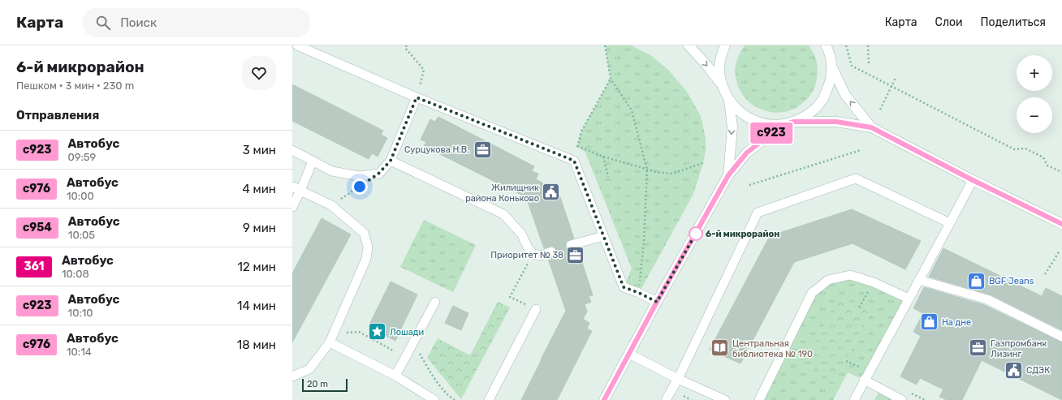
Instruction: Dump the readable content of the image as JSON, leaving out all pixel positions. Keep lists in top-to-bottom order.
{
  "places": {
    "office": ["Сурцукова Н.В.", "Приоритет № 38", "Газпромбанк Лизинг"],
    "public building": ["Жилищник района Коньково", "СДЭК"],
    "other": ["6-й микрорайон"],
    "shop": ["BGF Jeans", "На дне"],
    "place": ["Лошади"],
    "library": ["Центральная библиотека № 190"]
  },
  "lines": ["bus line с923"],
  "scale_bar": "20 m",
  "page": {
    "header": "Карта",
    "search": "Поиск",
    "nav": ["Карта", "Слои", "Поделиться"],
    "heading": [
      ["6-й микрорайон", "Пешком · 3 мин · 230 m"],
      "Отправления"
    ],
    "on_map": "с923",
    "map_buttons": ["+", "−"],
    "list": [
      {
        "mark": "с923",
        "name": "Автобус",
        "note": "09:59",
        "value": "3 мин"
      },
      {
        "mark": "с976",
        "name": "Автобус",
        "note": "10:00",
        "value": "4 мин"
      },
      {
        "mark": "с954",
        "name": "Автобус",
        "note": "10:05",
        "value": "9 мин"
      },
      {
        "mark": "361",
        "name": "Автобус",
        "note": "10:08",
        "value": "12 мин"
      },
      {
        "mark": "с923",
        "name": "Автобус",
        "note": "10:10",
        "value": "14 мин"
      },
      {
        "mark": "с976",
        "name": "Автобус",
        "note": "10:14",
        "value": "18 мин"
      }
    ],
    "scale": "20 m"
  }
}
